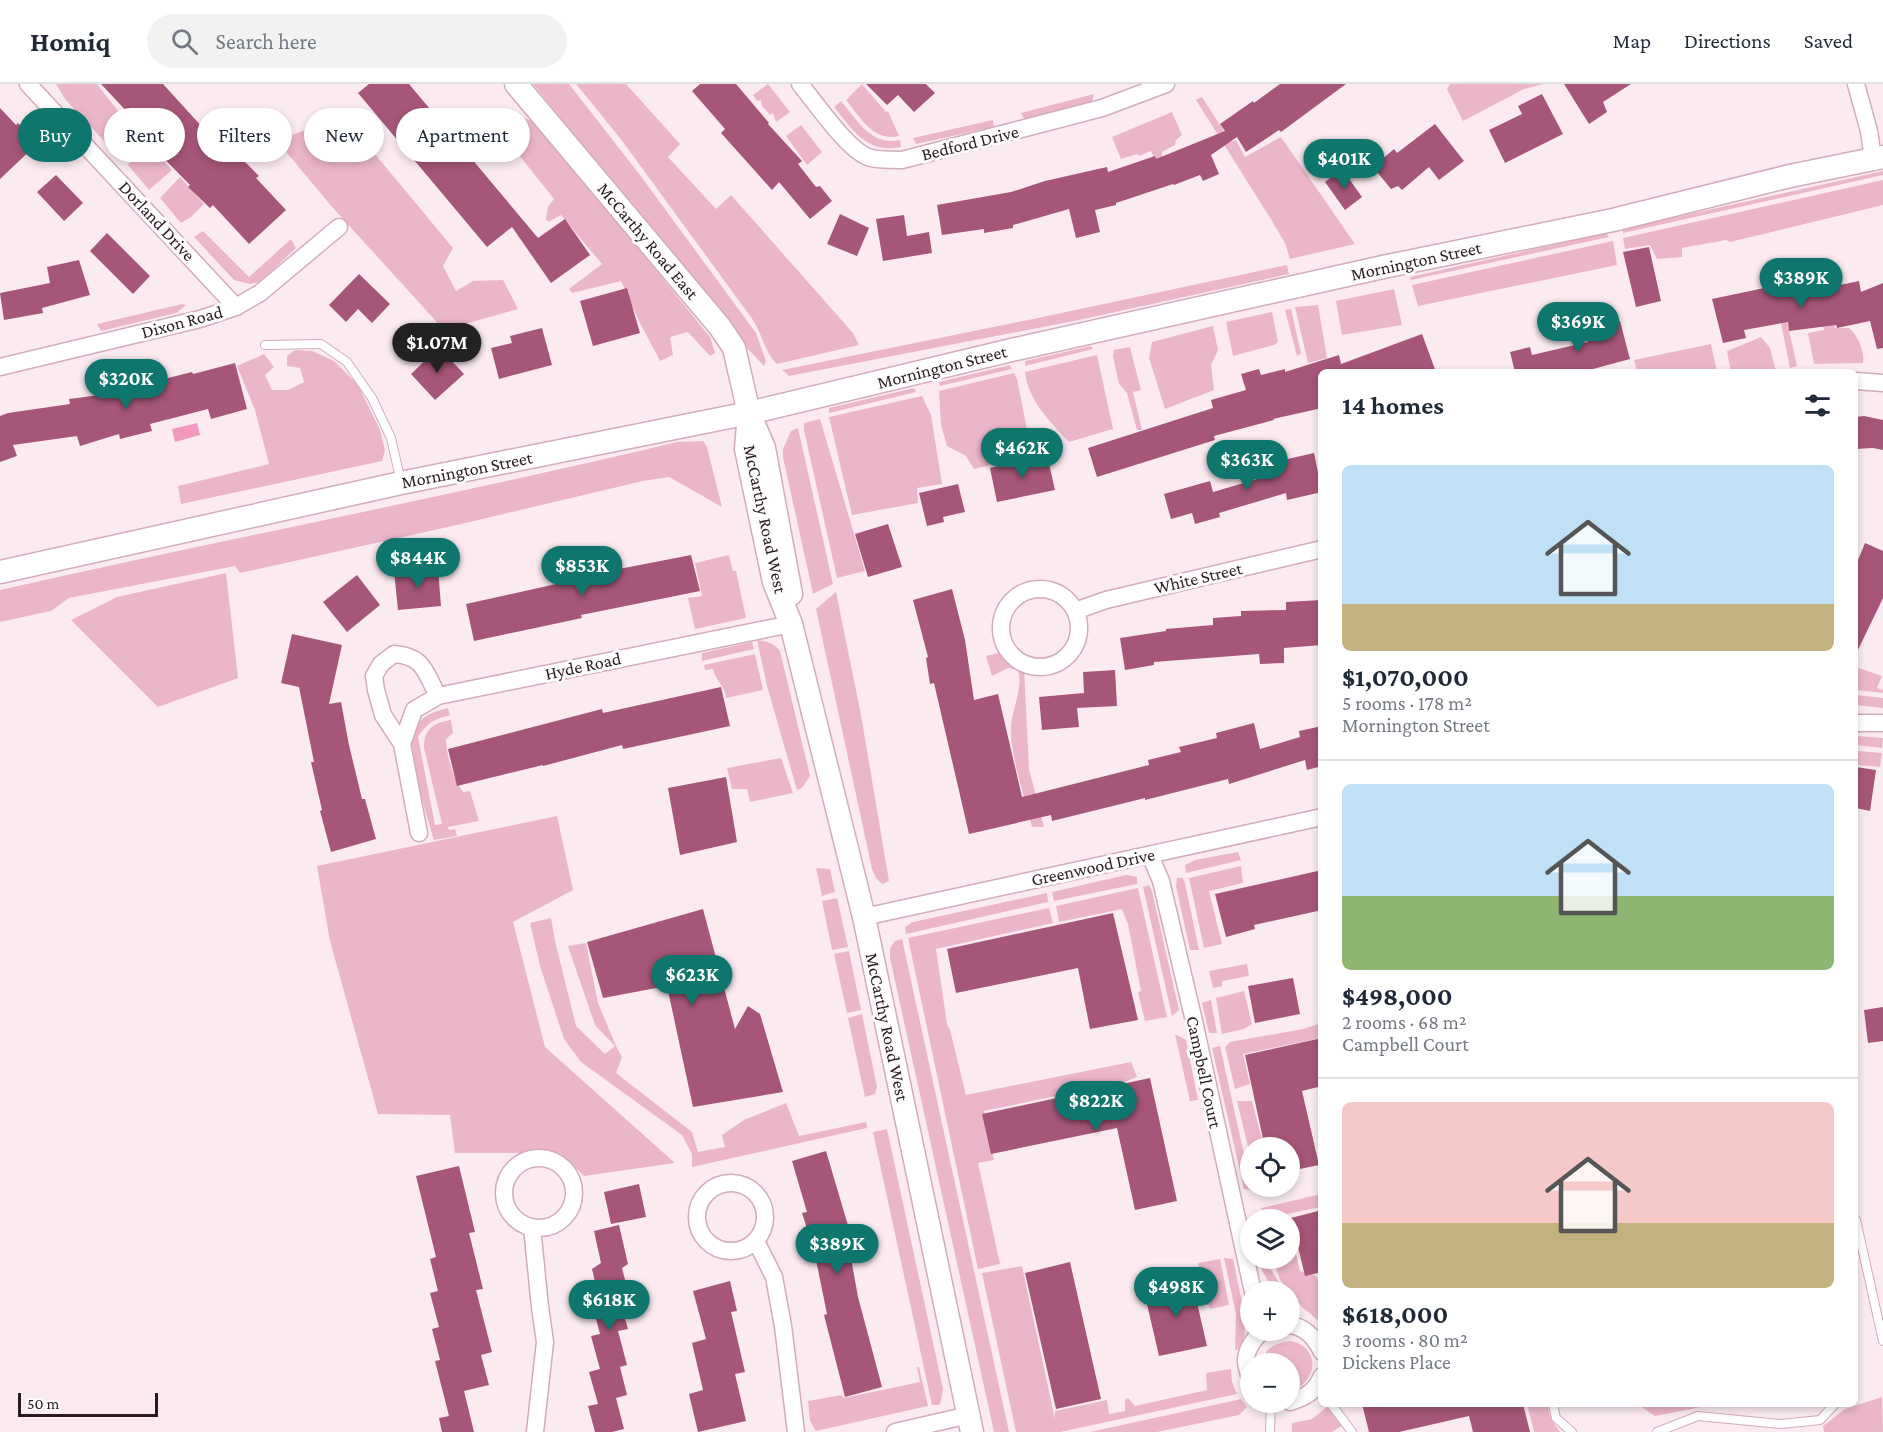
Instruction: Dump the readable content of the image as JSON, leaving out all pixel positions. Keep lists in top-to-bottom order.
{
  "streets": {
    "main road": ["McCarthy Road East", "Mornington Street", "McCarthy Road West"],
    "street": [
      "Bedford Drive",
      "Dorland Drive",
      "Dixon Road",
      "White Street",
      "Hyde Road",
      "Greenwood Drive",
      "Campbell Court"
    ]
  },
  "crossings": [
    ["Dorland Drive", "Dixon Road"],
    ["McCarthy Road East", "Mornington Street"],
    ["McCarthy Road East", "McCarthy Road West"],
    ["Mornington Street", "McCarthy Road West"],
    ["McCarthy Road West", "Hyde Road"],
    ["McCarthy Road West", "Greenwood Drive"],
    ["Greenwood Drive", "Campbell Court"]
  ],
  "scale_bar": "50 m",
  "page": {
    "header": "Homiq",
    "search": "Search here",
    "nav": ["Map", "Directions", "Saved"],
    "chip": [
      "Buy",
      "Rent",
      "Filters",
      "New",
      "Apartment"
    ],
    "price": [
      "$401K",
      "$389K",
      "$369K",
      "$1.07M",
      "$320K",
      "$462K",
      "$363K",
      "$844K",
      "$853K",
      "$623K",
      "$822K",
      "$389K",
      "$498K",
      "$618K"
    ],
    "heading": "14 homes",
    "list": [
      {
        "name": "$1,070,000",
        "note": "5 rooms · 178 m² · Mornington Street"
      },
      {
        "name": "$498,000",
        "note": "2 rooms · 68 m² · Campbell Court"
      },
      {
        "name": "$618,000",
        "note": "3 rooms · 80 m² · Dickens Place"
      }
    ],
    "map_buttons": ["+", "−"],
    "scale": "50 m"
  }
}
